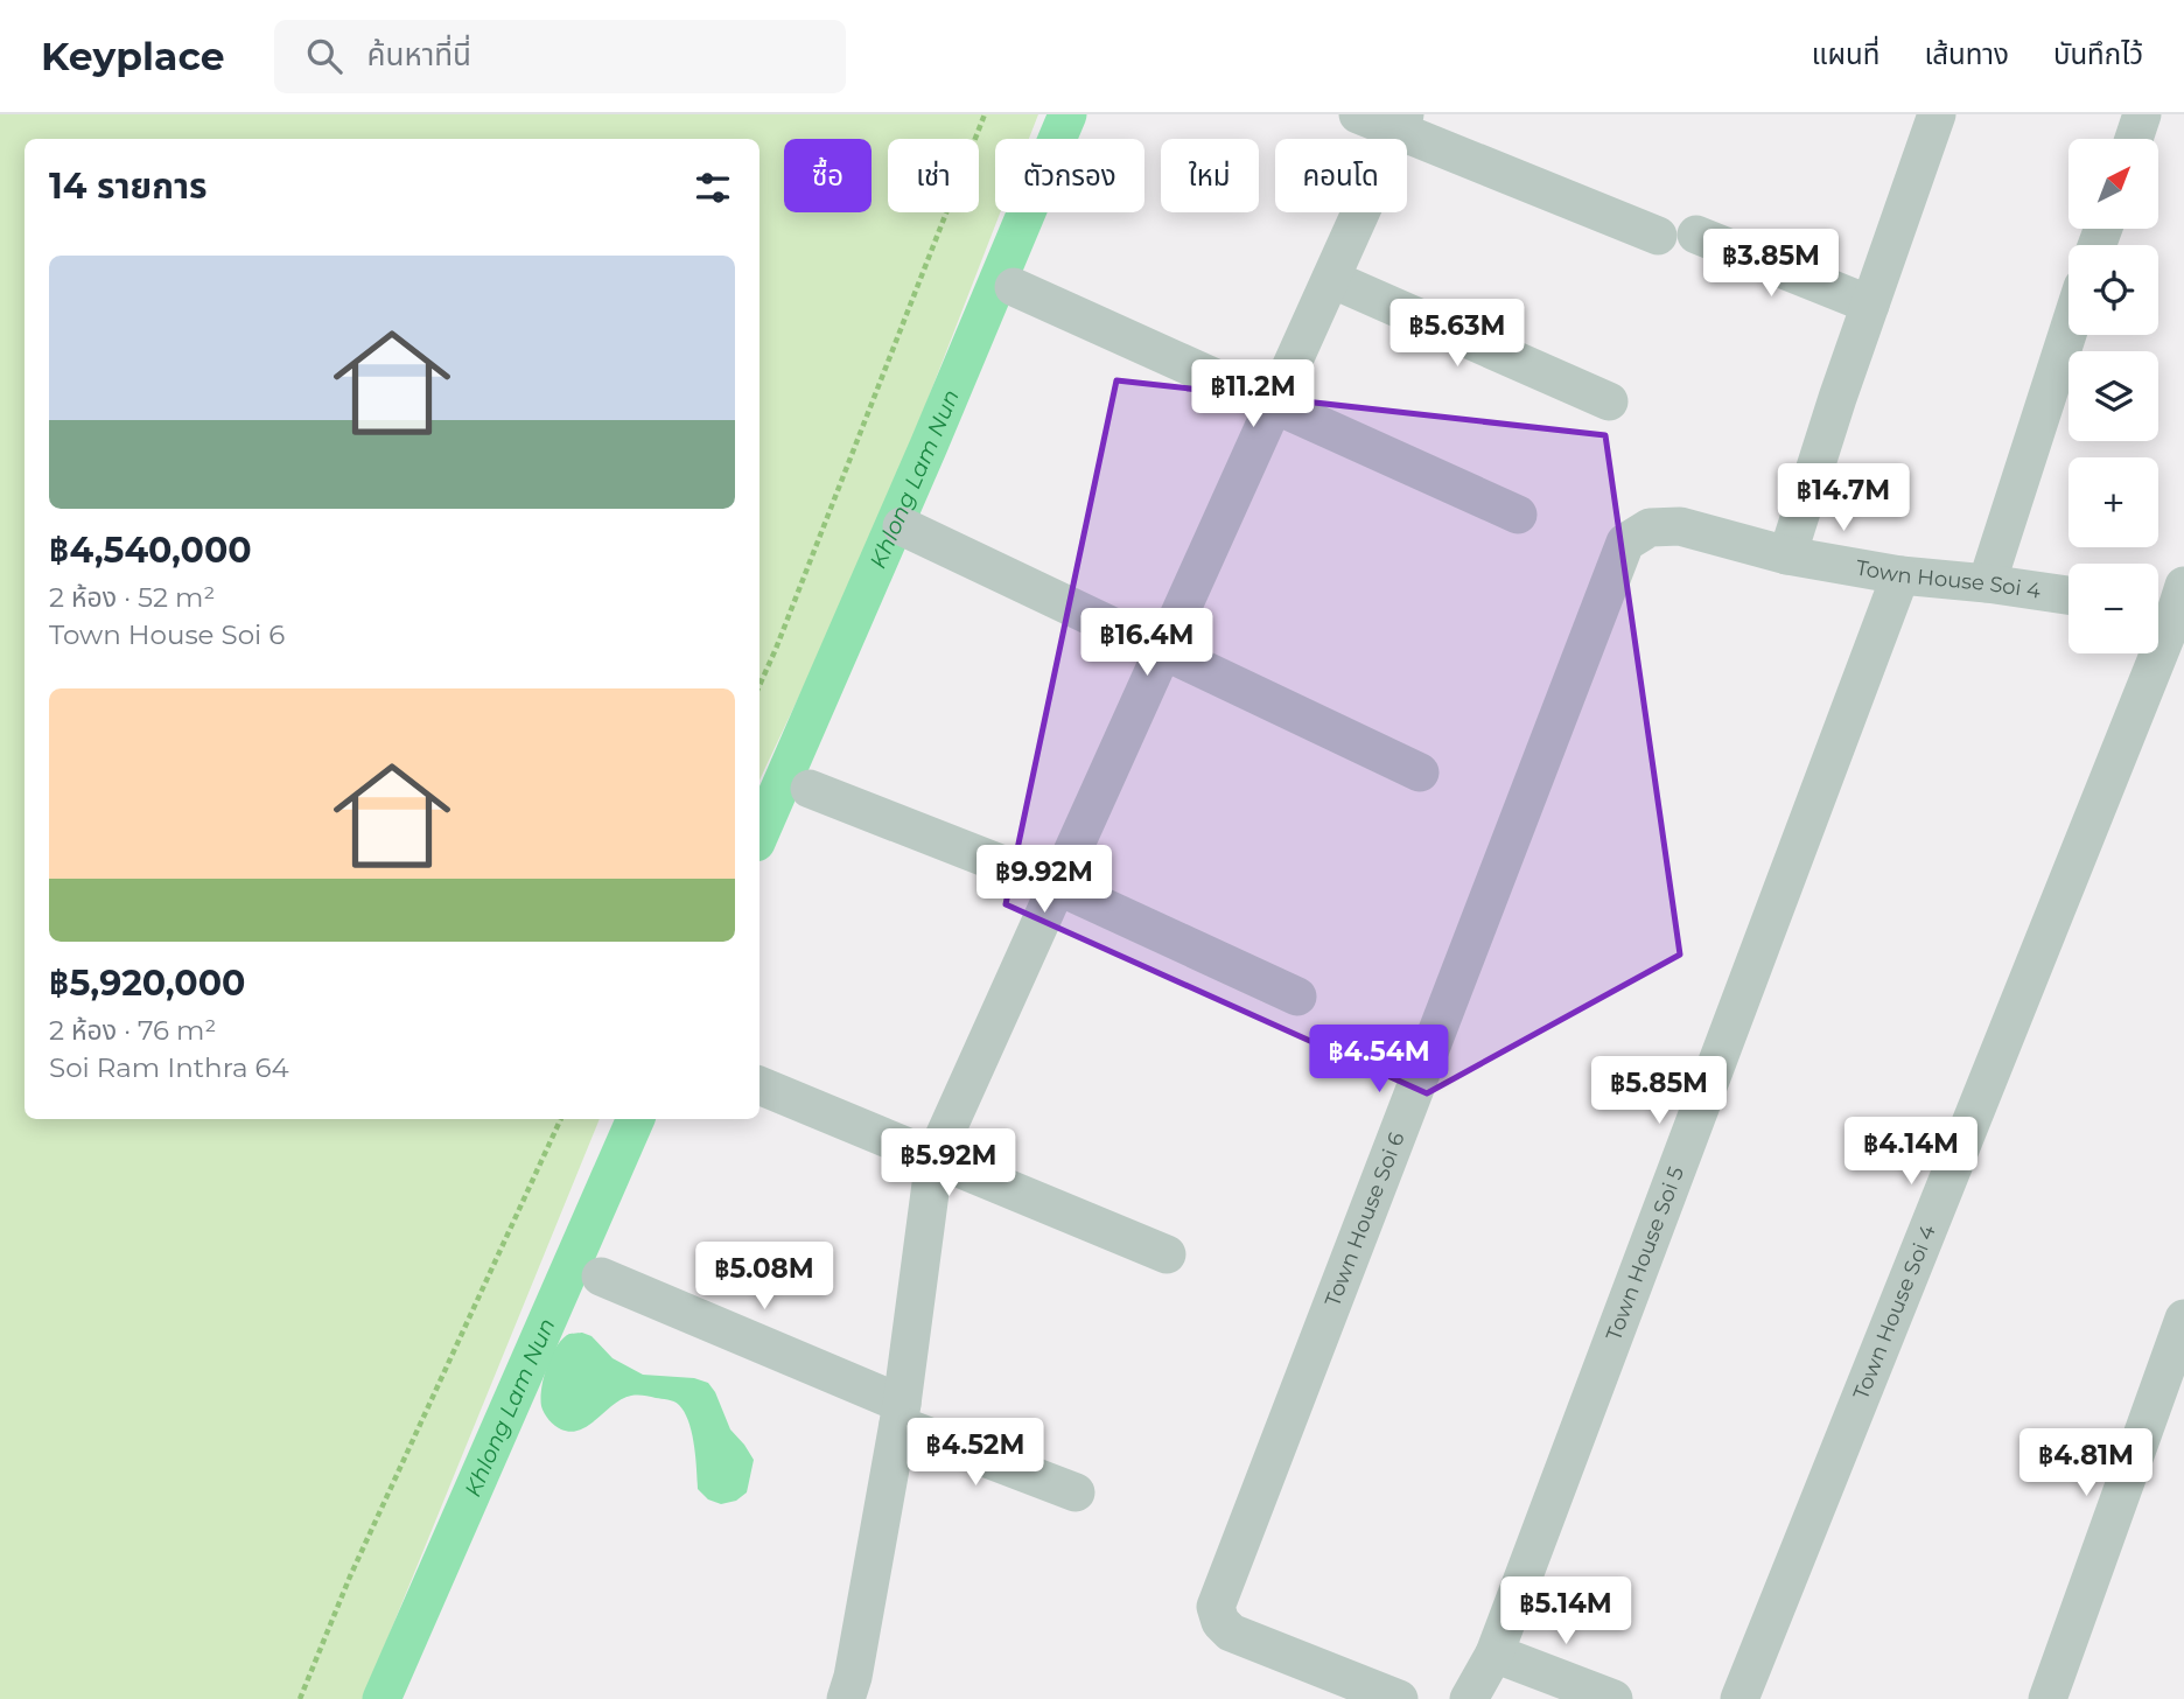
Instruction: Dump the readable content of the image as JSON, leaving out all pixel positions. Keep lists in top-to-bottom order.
{
  "streets": {
    "street": ["Town House Soi 4", "Town House Soi 6", "Town House Soi 5"]
  },
  "crossings": [
    ["Town House Soi 4", "Town House Soi 6"],
    ["Town House Soi 4", "Town House Soi 5"]
  ],
  "water": ["Khlong Lam Nun"],
  "north": "top right",
  "page": {
    "header": "Keyplace",
    "search": "ค้นหาที่นี่",
    "nav": ["แผนที่", "เส้นทาง", "บันทึกไว้"],
    "map_buttons": ["+", "−"],
    "chip": [
      "ซื้อ",
      "เช่า",
      "ตัวกรอง",
      "ใหม่",
      "คอนโด"
    ],
    "heading": "14 รายการ",
    "price": [
      "฿3.85M",
      "฿5.63M",
      "฿11.2M",
      "฿14.7M",
      "฿16.4M",
      "฿9.92M",
      "฿4.54M",
      "฿5.85M",
      "฿4.14M",
      "฿5.92M",
      "฿5.08M",
      "฿4.52M",
      "฿4.81M",
      "฿5.14M"
    ],
    "list": [
      {
        "name": "฿4,540,000",
        "note": "2 ห้อง · 52 m² · Town House Soi 6"
      },
      {
        "name": "฿5,920,000",
        "note": "2 ห้อง · 76 m² · Soi Ram Inthra 64"
      }
    ]
  }
}
